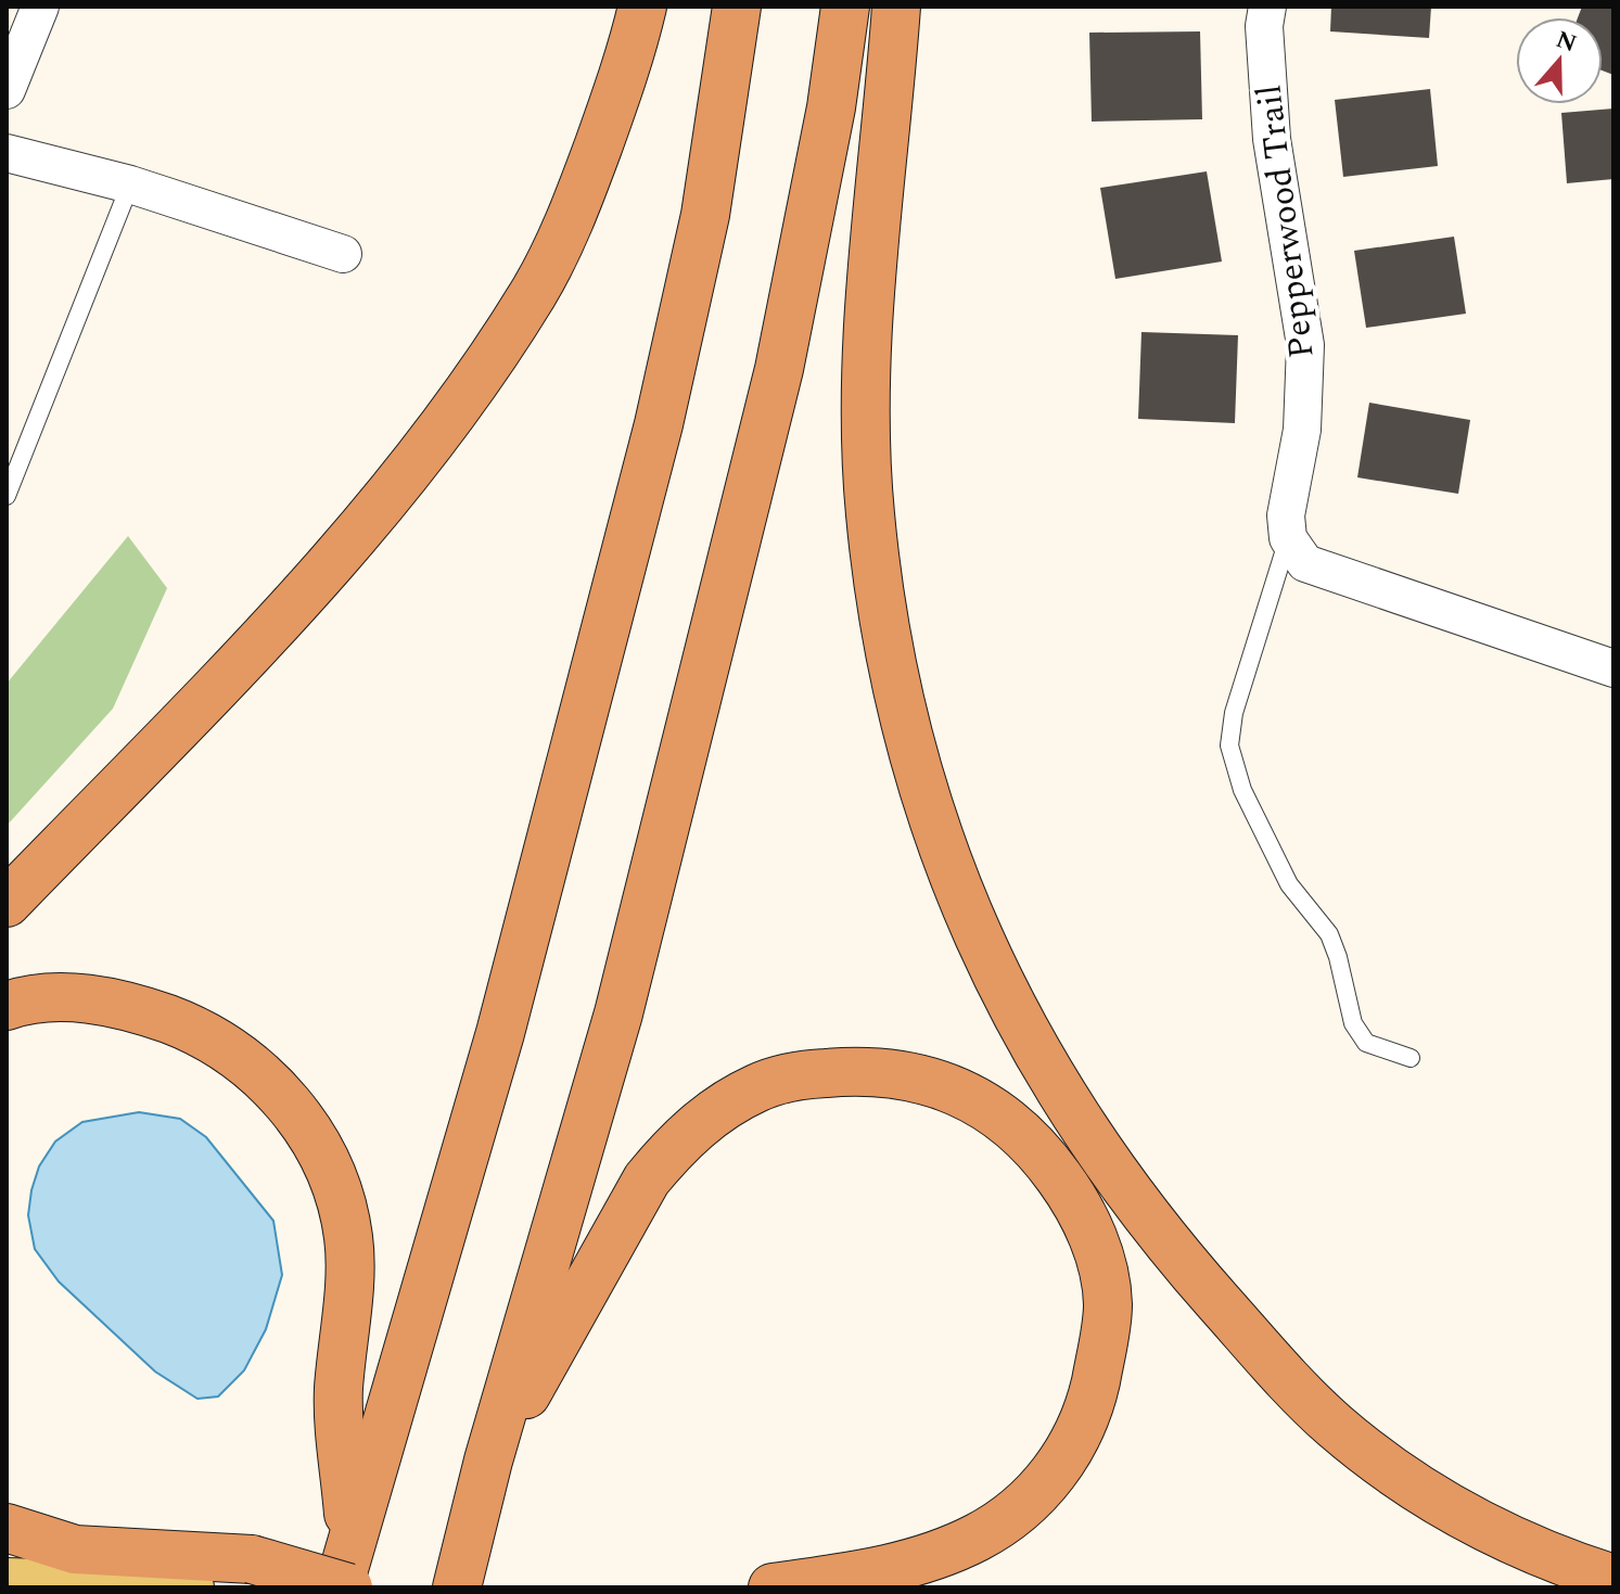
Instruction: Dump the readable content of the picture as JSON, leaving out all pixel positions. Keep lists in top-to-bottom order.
{
  "streets": {
    "street": ["Pepperwood Trail"]
  },
  "north": "top"
}
